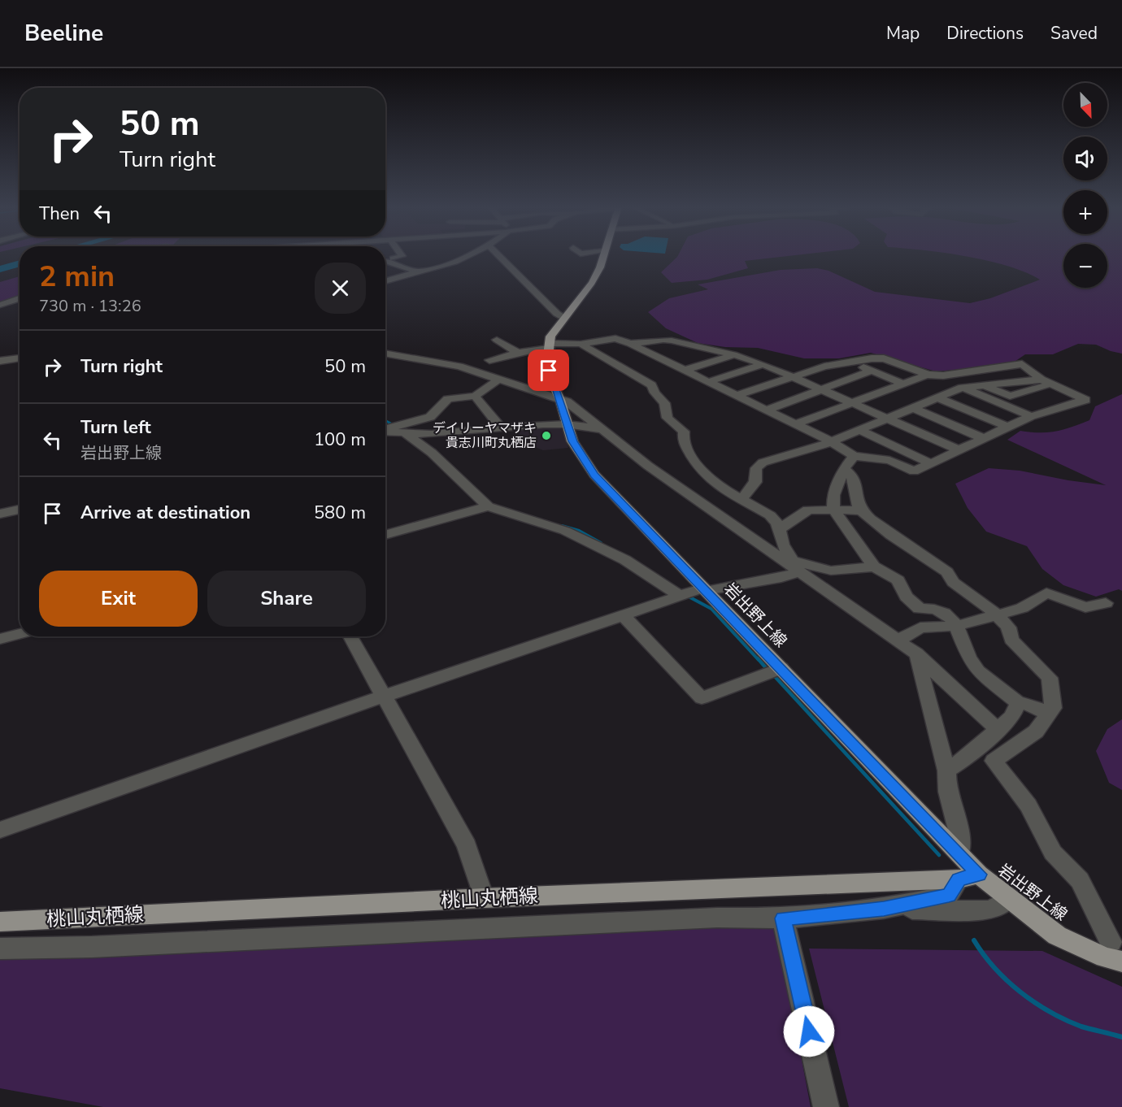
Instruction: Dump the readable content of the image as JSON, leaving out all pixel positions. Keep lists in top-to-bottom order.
{
  "streets": {
    "main road": ["岩出野上線", "桃山丸栖線"]
  },
  "crossings": [
    ["岩出野上線", "桃山丸栖線"]
  ],
  "places": ["デイリーヤマザキ 貴志川町丸栖店"],
  "north": "bottom right",
  "page": {
    "header": "Beeline",
    "nav": ["Map", "Directions", "Saved"],
    "map_buttons": ["+", "−"],
    "turn": ["50 m", "Turn right"],
    "then": "Then",
    "heading": ["2 min", "730 m · 13:26"],
    "list": [
      {
        "name": "Turn right",
        "value": "50 m"
      },
      {
        "name": "Turn left",
        "note": "岩出野上線",
        "value": "100 m"
      },
      {
        "name": "Arrive at destination",
        "value": "580 m"
      }
    ],
    "buttons": ["Exit", "Share"]
  }
}
